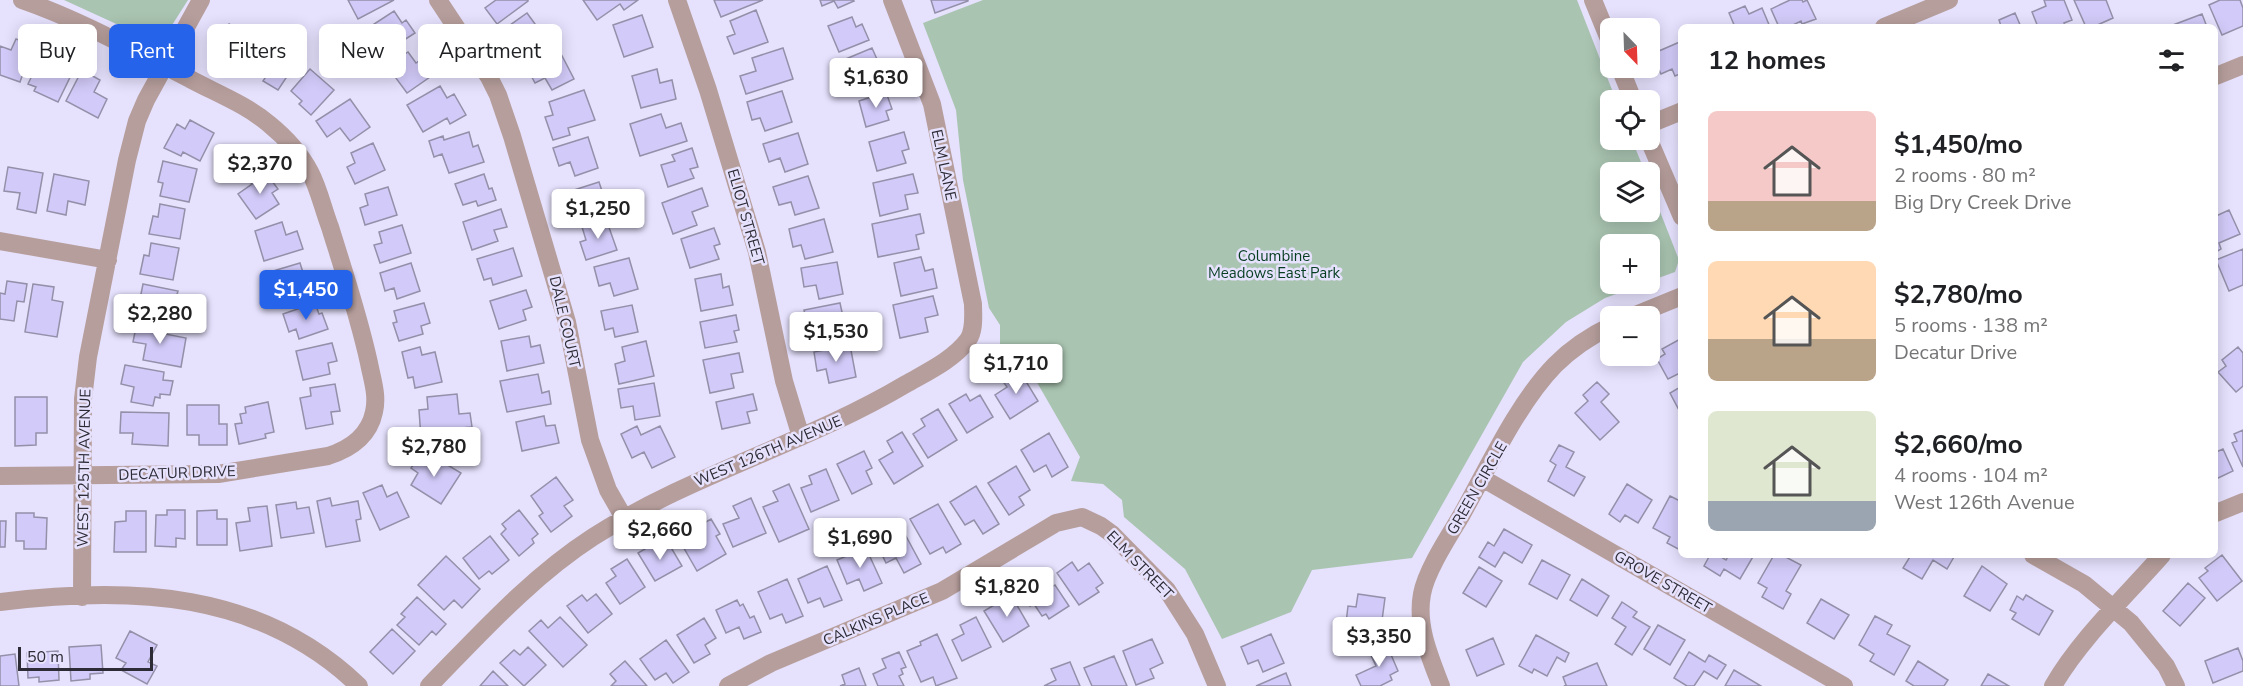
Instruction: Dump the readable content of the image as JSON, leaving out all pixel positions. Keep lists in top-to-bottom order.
{
  "streets": {
    "street": [
      "ELM LANE",
      "ELIOT STREET",
      "DALE COURT",
      "WEST 126TH AVENUE",
      "WEST 125TH AVENUE",
      "DECATUR DRIVE",
      "GREEN CIRCLE",
      "ELM STREET",
      "GROVE STREET",
      "CALKINS PLACE"
    ]
  },
  "crossings": [
    ["ELM LANE", "WEST 126TH AVENUE"],
    ["ELIOT STREET", "WEST 126TH AVENUE"],
    ["DALE COURT", "WEST 126TH AVENUE"],
    ["WEST 125TH AVENUE", "DECATUR DRIVE"],
    ["GREEN CIRCLE", "GROVE STREET"],
    ["ELM STREET", "CALKINS PLACE"]
  ],
  "parks": ["Columbine Meadows East Park"],
  "scale_bar": "50 m",
  "north": "bottom right",
  "page": {
    "map_buttons": ["+", "−"],
    "chip": [
      "Buy",
      "Rent",
      "Filters",
      "New",
      "Apartment"
    ],
    "heading": "12 homes",
    "price": [
      "$1,630",
      "$2,370",
      "$1,250",
      "$1,450",
      "$2,280",
      "$1,530",
      "$1,710",
      "$2,780",
      "$2,660",
      "$1,690",
      "$1,820",
      "$3,350"
    ],
    "list": [
      {
        "name": "$1,450/mo",
        "note": "2 rooms · 80 m² · Big Dry Creek Drive"
      },
      {
        "name": "$2,780/mo",
        "note": "5 rooms · 138 m² · Decatur Drive"
      },
      {
        "name": "$2,660/mo",
        "note": "4 rooms · 104 m² · West 126th Avenue"
      }
    ],
    "scale": "50 m"
  }
}
